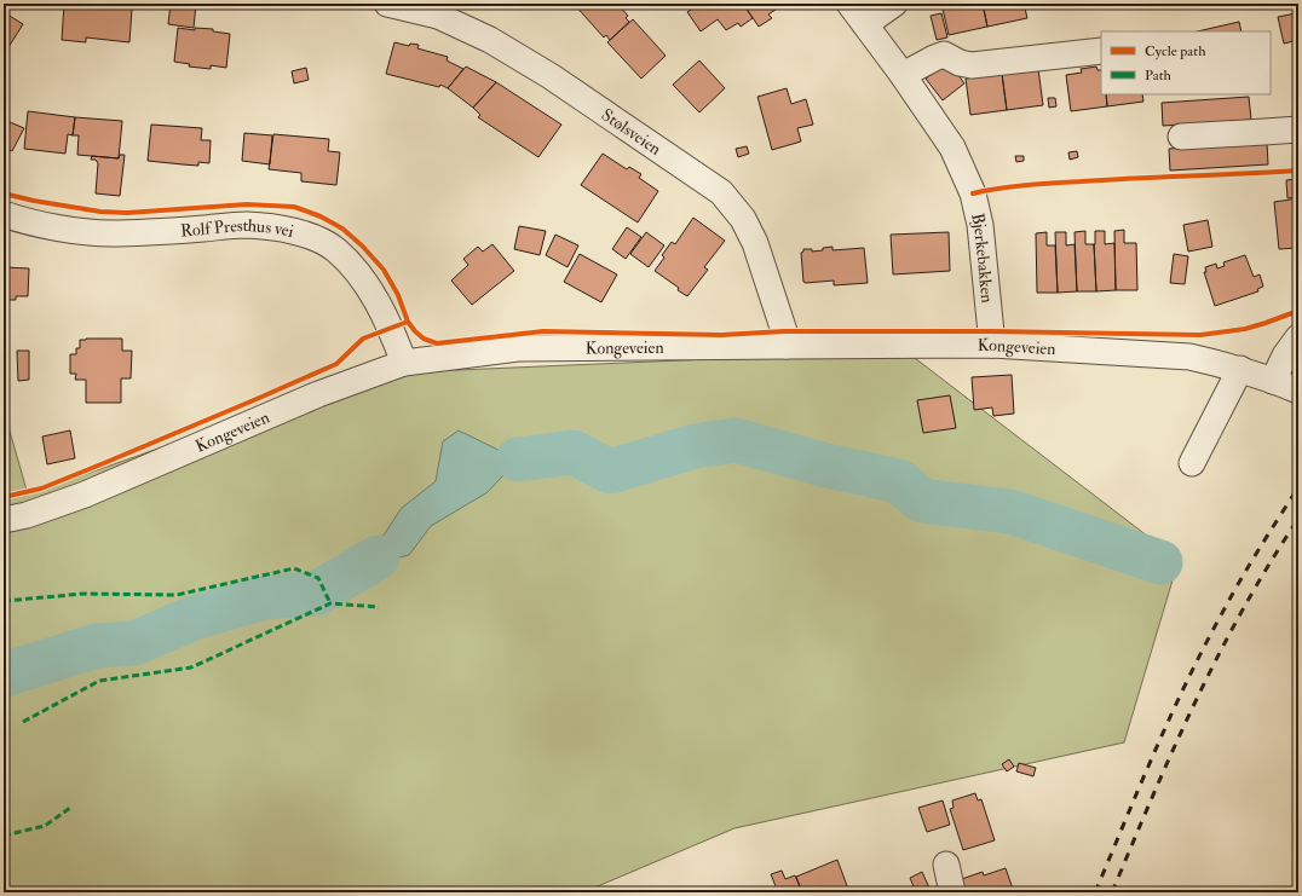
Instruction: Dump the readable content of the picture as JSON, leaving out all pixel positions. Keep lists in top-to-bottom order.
{
  "streets": {
    "street": [
      "Stølsveien",
      "Rolf Presthus vei",
      "Bjerkebakken",
      "Kongeveien"
    ]
  },
  "crossings": [
    ["Stølsveien", "Kongeveien"],
    ["Rolf Presthus vei", "Kongeveien"],
    ["Bjerkebakken", "Kongeveien"]
  ],
  "legend": ["Cycle path", "Path"]
}
